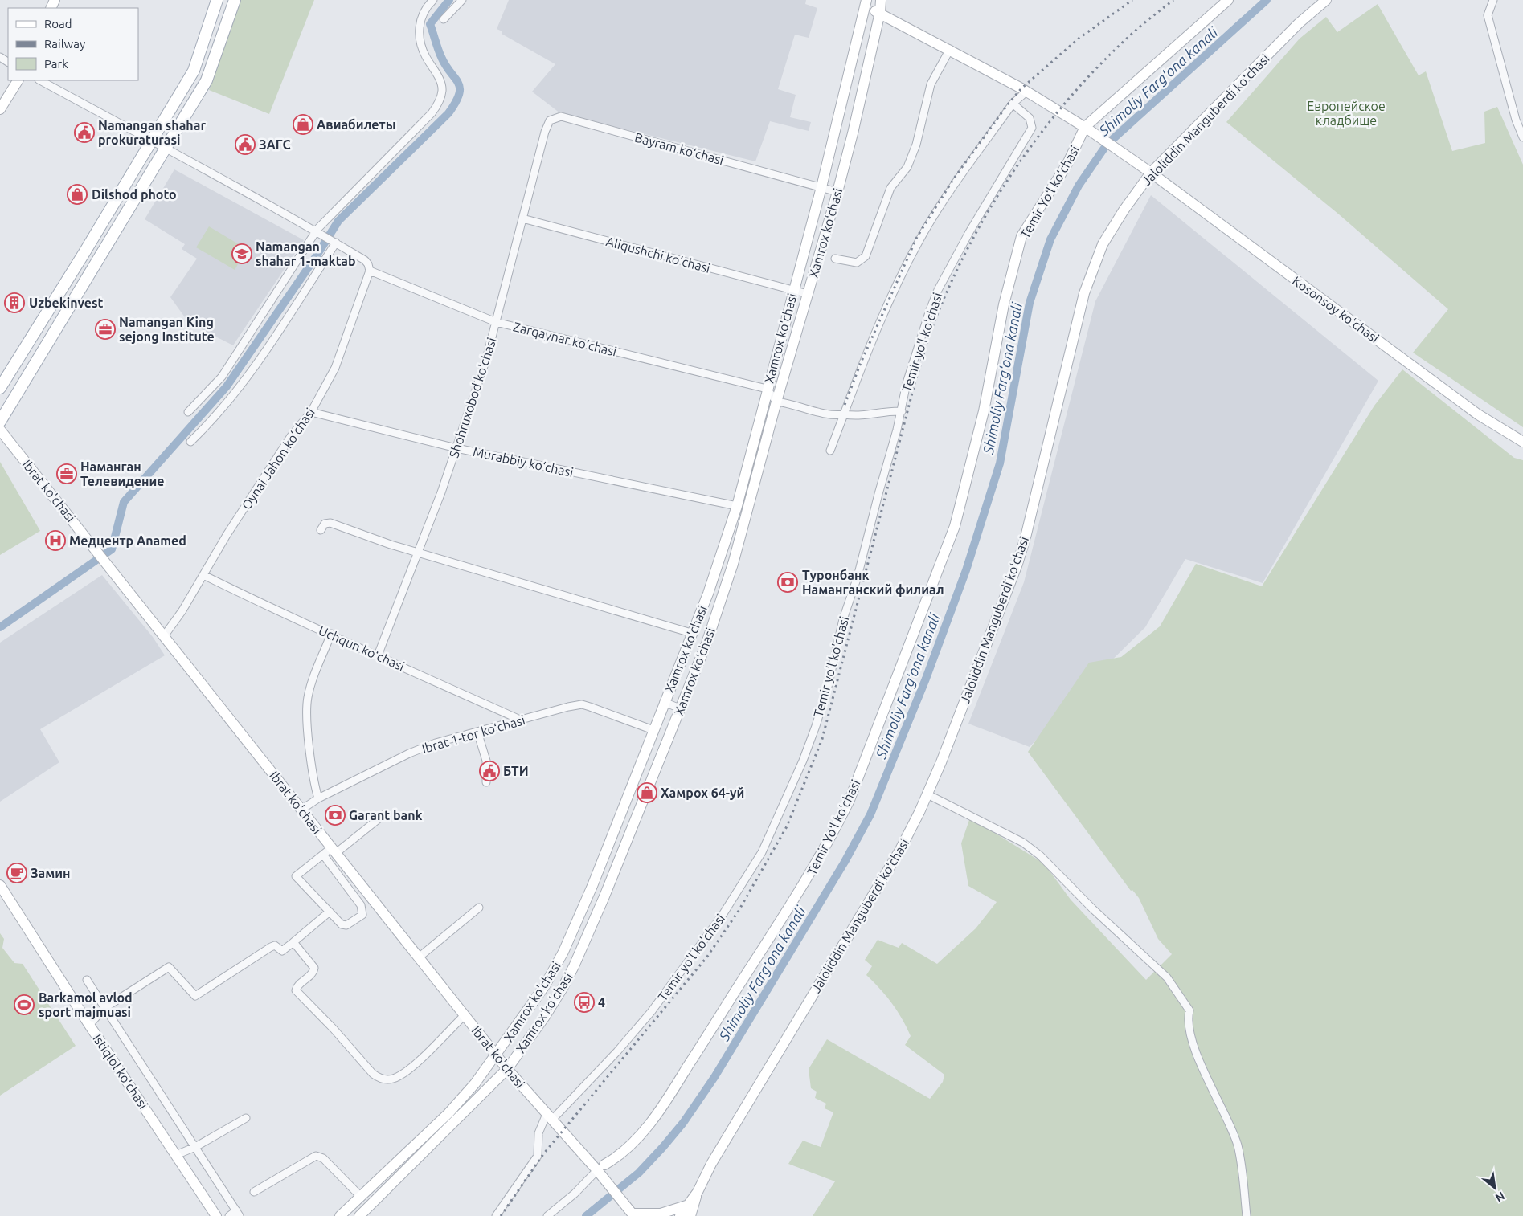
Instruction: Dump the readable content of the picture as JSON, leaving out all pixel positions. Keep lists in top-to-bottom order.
{
  "streets": {
    "main road": [
      "Jaloliddin Manguberdi koʻchasi",
      "Temir Yoʻl koʻchasi",
      "Xamrox koʻchasi",
      "Kosonsoy koʻchasi",
      "Xamrox ko'chasi",
      "Ibrat ko'chasi",
      "Istiqlol koʻchasi"
    ],
    "street": [
      "Bayram ko‘chasi",
      "Aliqushchi ko‘chasi",
      "Zarqaynar ko‘chasi",
      "Temir yo'l ko'chasi",
      "Shohruxobod ko'chasi",
      "Oynai Jahon ko‘chasi",
      "Murabbiy ko‘chasi",
      "Uchqun koʻchasi",
      "Ibrat 1-tor koʻchasi"
    ]
  },
  "crossings": [
    ["Jaloliddin Manguberdi koʻchasi", "Kosonsoy koʻchasi"],
    ["Bayram ko‘chasi", "Xamrox koʻchasi"],
    ["Bayram ko‘chasi", "Xamrox ko'chasi"],
    ["Bayram ko‘chasi", "Shohruxobod ko'chasi"],
    ["Temir Yoʻl koʻchasi", "Kosonsoy koʻchasi"],
    ["Temir Yoʻl koʻchasi", "Ibrat ko'chasi"],
    ["Xamrox koʻchasi", "Aliqushchi ko‘chasi"],
    ["Xamrox koʻchasi", "Kosonsoy koʻchasi"],
    ["Xamrox koʻchasi", "Ibrat ko'chasi"],
    ["Aliqushchi ko‘chasi", "Xamrox ko'chasi"],
    ["Aliqushchi ko‘chasi", "Shohruxobod ko'chasi"],
    ["Kosonsoy koʻchasi", "Xamrox ko'chasi"],
    ["Xamrox ko'chasi", "Zarqaynar ko‘chasi"],
    ["Xamrox ko'chasi", "Murabbiy ko‘chasi"],
    ["Xamrox ko'chasi", "Ibrat ko'chasi"],
    ["Xamrox ko'chasi", "Ibrat 1-tor koʻchasi"],
    ["Zarqaynar ko‘chasi", "Shohruxobod ko'chasi"],
    ["Zarqaynar ko‘chasi", "Oynai Jahon ko‘chasi"],
    ["Temir yo'l ko'chasi", "Ibrat ko'chasi"],
    ["Shohruxobod ko'chasi", "Murabbiy ko‘chasi"],
    ["Shohruxobod ko'chasi", "Uchqun koʻchasi"],
    ["Oynai Jahon ko‘chasi", "Murabbiy ko‘chasi"],
    ["Oynai Jahon ko‘chasi", "Ibrat ko'chasi"],
    ["Oynai Jahon ko‘chasi", "Uchqun koʻchasi"],
    ["Ibrat ko'chasi", "Ibrat 1-tor koʻchasi"],
    ["Uchqun koʻchasi", "Ibrat 1-tor koʻchasi"]
  ],
  "water": ["Shimoliy Fargʻona kanali"],
  "parks": ["Европейское кладбище"],
  "places": {
    "shop": ["Авиабилеты", "Dilshod photo", "Хамрох 64-уй"],
    "public building": ["Namangan shahar prokuraturasi", "ЗАГС", "БТИ"],
    "school or university": ["Namangan shahar 1-maktab"],
    "building": ["Uzbekinvest"],
    "office": ["Namangan King sejong Institute", "Наманган Телевидение"],
    "hospital": ["Медцентр Anamed"],
    "bank": ["Туронбанк Наманганский филиал", "Garant bank"],
    "cafe": ["Замин"],
    "bus stop": ["4"],
    "sports": ["Barkamol avlod sport majmuasi"]
  },
  "legend": ["Road", "Railway", "Park"],
  "north": "bottom right"
}
